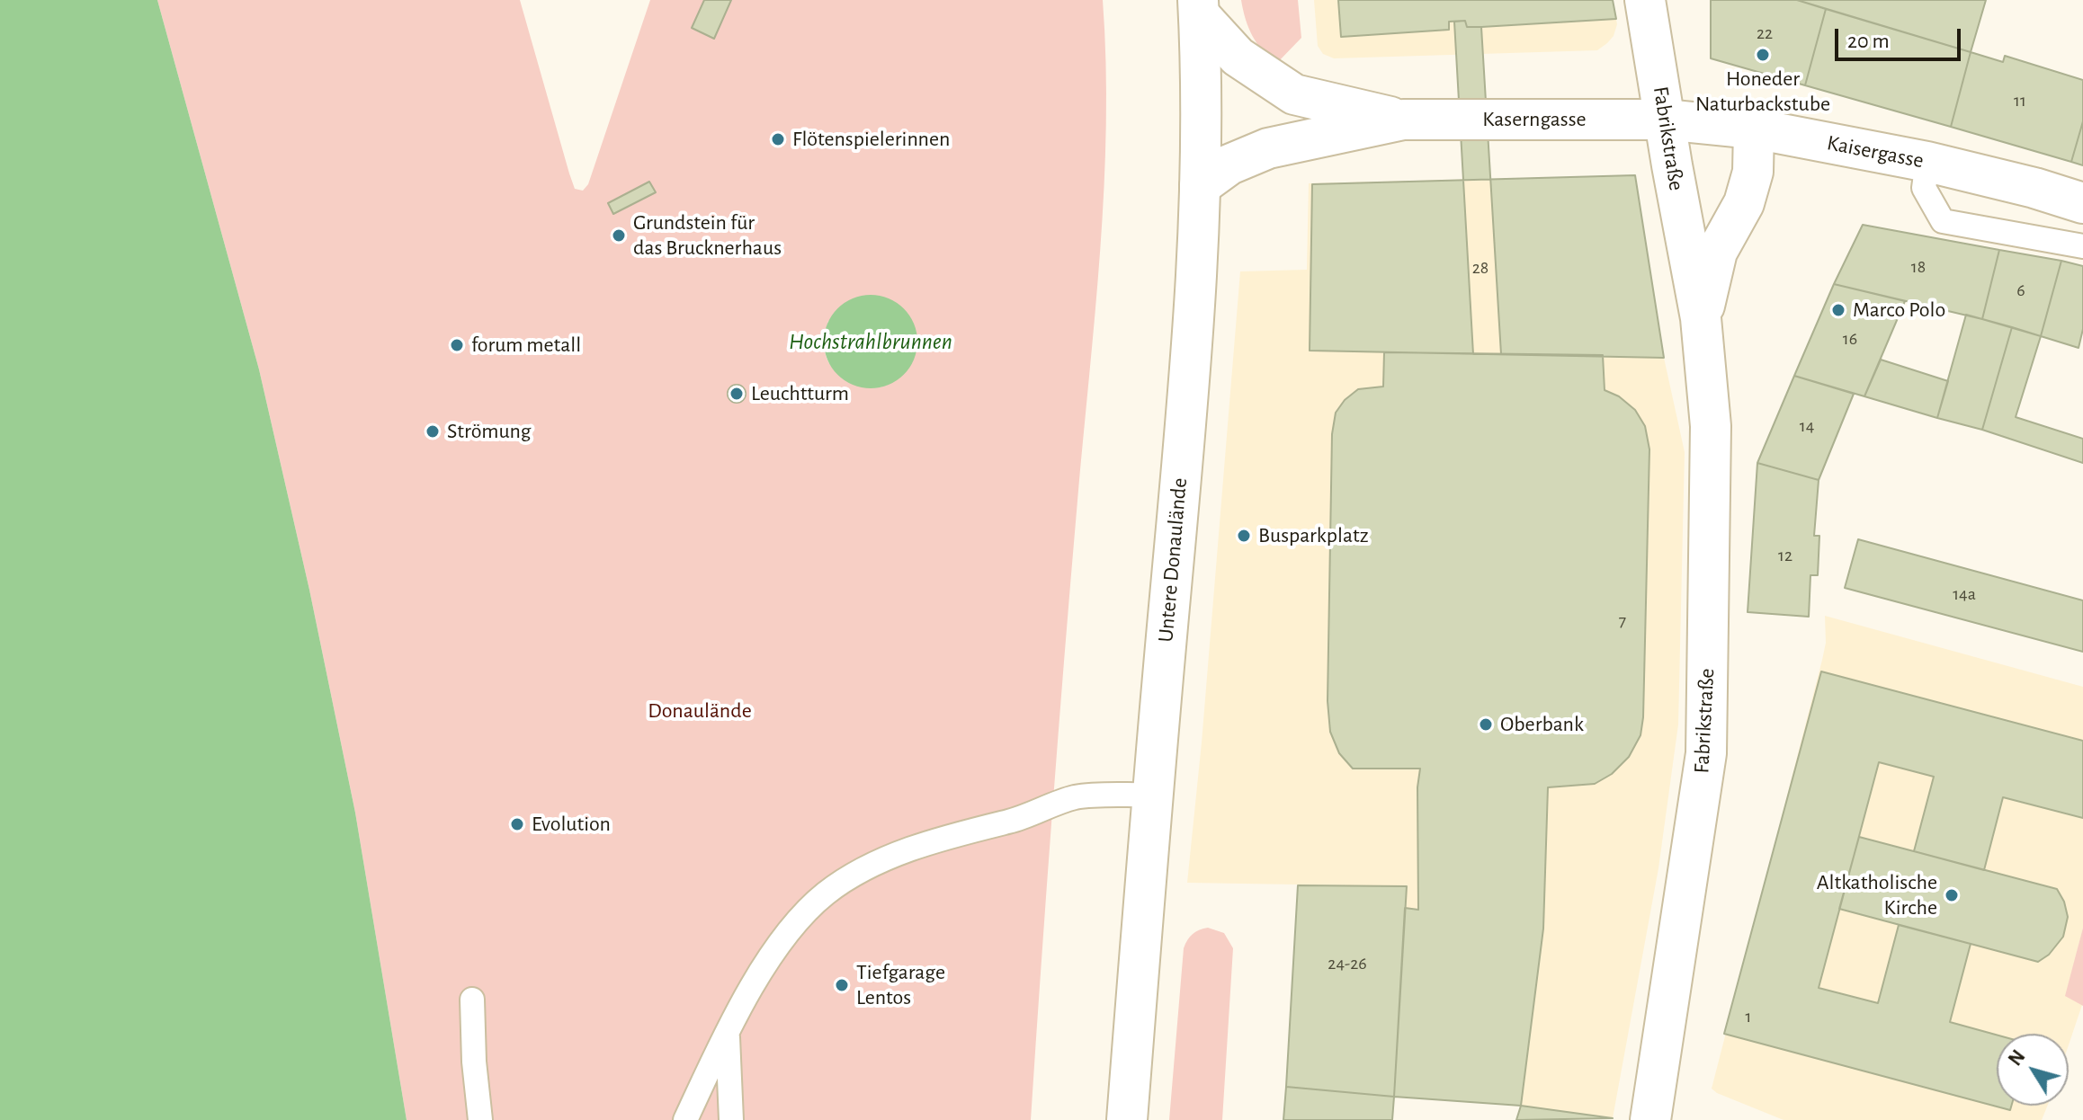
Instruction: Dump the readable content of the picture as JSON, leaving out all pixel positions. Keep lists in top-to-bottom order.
{
  "streets": {
    "main road": [
      "Kaserngasse",
      "Fabrikstraße",
      "Kaisergasse",
      "Untere Donaulände"
    ]
  },
  "crossings": [
    ["Kaserngasse", "Fabrikstraße"],
    ["Kaserngasse", "Kaisergasse"],
    ["Kaserngasse", "Untere Donaulände"],
    ["Fabrikstraße", "Kaisergasse"]
  ],
  "water": ["Hochstrahlbrunnen"],
  "parks": ["Donaulände"],
  "places": [
    "Honeder Naturbackstube",
    "Flötenspielerinnen",
    "Grundstein für das Brucknerhaus",
    "Marco Polo",
    "forum metall",
    "Leuchtturm",
    "Strömung",
    "Busparkplatz",
    "Oberbank",
    "Evolution",
    "Altkatholische Kirche",
    "Tiefgarage Lentos"
  ],
  "house_numbers": [
    "22",
    "11",
    "18",
    "28",
    "6",
    "16",
    "14",
    "12",
    "14a",
    "7",
    "24-26",
    "1"
  ],
  "scale_bar": "20 m",
  "north": "top left"
}
